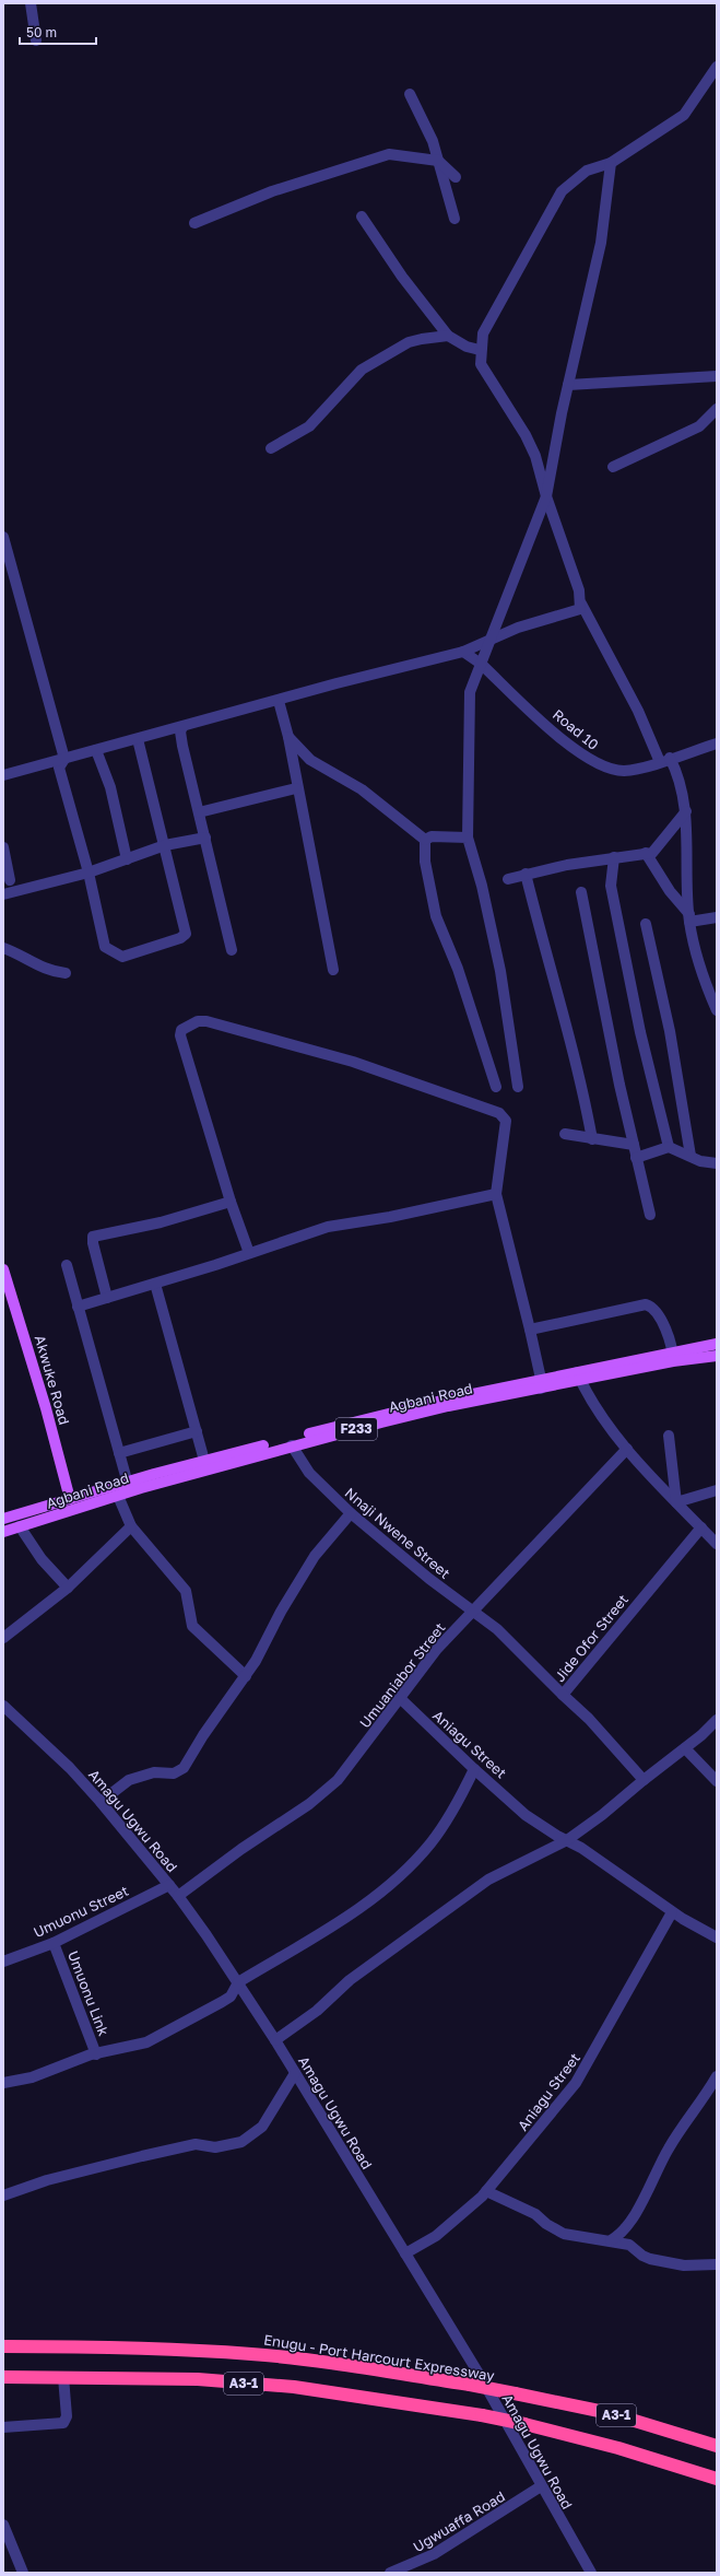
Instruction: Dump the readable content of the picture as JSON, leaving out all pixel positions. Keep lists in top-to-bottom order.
{
  "streets": {
    "highway": ["Enugu - Port Harcourt Expressway", "A3-1"],
    "main road": ["Akwuke Road", "Agbani Road", "F233"],
    "street": [
      "Road 10",
      "Nnaji Nwene Street",
      "Jide Ofor Street",
      "Umuaniabor Street",
      "Aniagu Street",
      "Amagu Ugwu Road",
      "Umuonu Street",
      "Umuonu Link",
      "Ugwuaffa Road"
    ]
  },
  "crossings": [
    ["Akwuke Road", "Agbani Road"],
    ["Agbani Road", "Nnaji Nwene Street"],
    ["Nnaji Nwene Street", "Jide Ofor Street"],
    ["Nnaji Nwene Street", "Umuaniabor Street"],
    ["Umuaniabor Street", "Aniagu Street"],
    ["Umuaniabor Street", "Amagu Ugwu Road"],
    ["Aniagu Street", "Amagu Ugwu Road"],
    ["Amagu Ugwu Road", "Umuonu Street"],
    ["Amagu Ugwu Road", "Ugwuaffa Road"],
    ["Umuonu Street", "Umuonu Link"]
  ],
  "scale_bar": "50 m"
}
